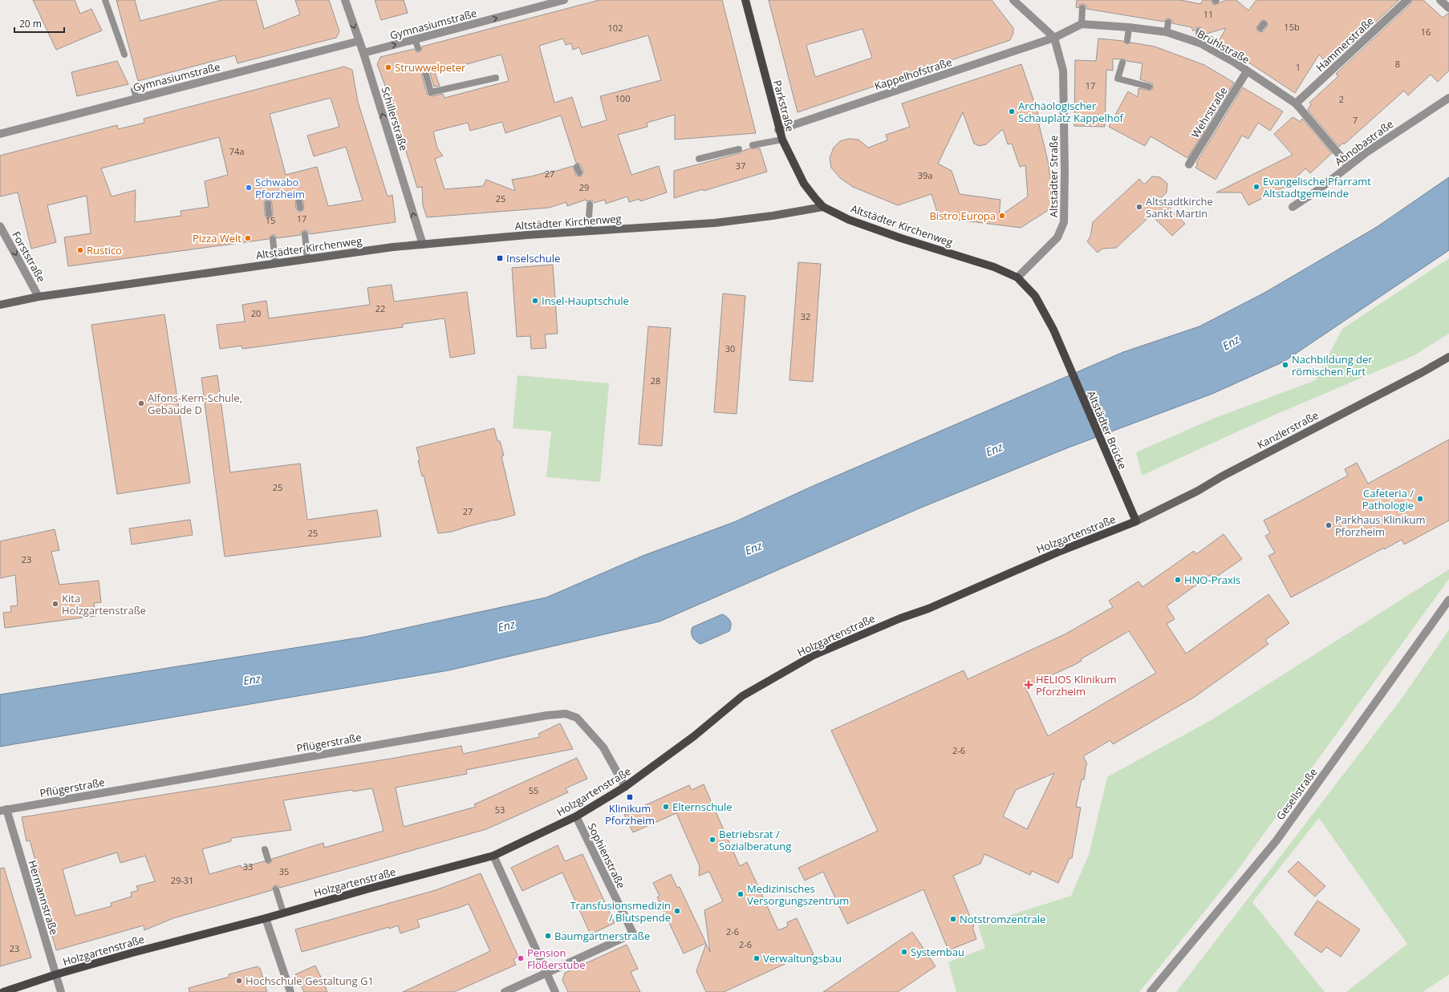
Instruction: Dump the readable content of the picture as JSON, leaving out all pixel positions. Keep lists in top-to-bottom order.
{
  "streets": {
    "main road": [
      "Parkstraße",
      "Altstädter Kirchenweg",
      "Altstädter Brücke",
      "Kanzlerstraße",
      "Holzgartenstraße"
    ],
    "street": [
      "Gymnasiumstraße",
      "Hammerstraße",
      "Brühlstraße",
      "Kappelhofstraße",
      "Wehrstraße",
      "Schillerstraße",
      "Abnobastraße",
      "Altstädter Straße",
      "Forststraße",
      "Pflügerstraße",
      "Gesellstraße",
      "Sophienstraße",
      "Hermannstraße"
    ]
  },
  "crossings": [
    ["Gymnasiumstraße", "Schillerstraße"],
    ["Hammerstraße", "Brühlstraße"],
    ["Brühlstraße", "Wehrstraße"],
    ["Brühlstraße", "Abnobastraße"],
    ["Kappelhofstraße", "Parkstraße"],
    ["Kappelhofstraße", "Altstädter Straße"],
    ["Parkstraße", "Altstädter Kirchenweg"],
    ["Schillerstraße", "Altstädter Kirchenweg"],
    ["Altstädter Straße", "Altstädter Kirchenweg"],
    ["Altstädter Kirchenweg", "Forststraße"],
    ["Altstädter Kirchenweg", "Altstädter Brücke"],
    ["Altstädter Brücke", "Kanzlerstraße"],
    ["Altstädter Brücke", "Holzgartenstraße"],
    ["Kanzlerstraße", "Holzgartenstraße"],
    ["Holzgartenstraße", "Pflügerstraße"],
    ["Holzgartenstraße", "Sophienstraße"],
    ["Holzgartenstraße", "Hermannstraße"],
    ["Pflügerstraße", "Hermannstraße"]
  ],
  "one_way": ["Gymnasiumstraße", "Forststraße"],
  "water": ["Enz"],
  "places": {
    "other": [
      "Struwwelpeter",
      "Archäologischer Schauplatz Kappelhof",
      "Evangelische Pfarramt Altstadtgemeinde",
      "Schwabo Pforzheim",
      "Altstadtkirche Sankt Martin",
      "Bistro Europa",
      "Pizza Welt",
      "Rustico",
      "Insel-Hauptschule",
      "Nachbildung der römischen Furt",
      "Alfons-Kern-Schule, Gebäude D",
      "Cafeteria / Pathologie",
      "Parkhaus Klinikum Pforzheim",
      "HNO-Praxis",
      "Kita Holzgartenstraße",
      "Elternschule",
      "Betriebsrat / Sozialberatung",
      "Medizinisches Versorgungszentrum",
      "Transfusionsmedizin / Blutspende",
      "Notstromzentrale",
      "Baumgärtnerstraße",
      "Systembau",
      "Pension Flößerstube",
      "Verwaltungsbau",
      "Hochschule Gestaltung G1"
    ],
    "transit": ["Inselschule", "Klinikum Pforzheim"],
    "health": ["HELIOS Klinikum Pforzheim"]
  },
  "house_numbers": [
    "11",
    "15b",
    "102",
    "16",
    "8",
    "1",
    "17",
    "100",
    "2",
    "7",
    "74a",
    "37",
    "27",
    "39a",
    "29",
    "25",
    "17",
    "15",
    "22",
    "20",
    "32",
    "30",
    "28",
    "25",
    "27",
    "25",
    "23",
    "2-6",
    "55",
    "53",
    "33",
    "35",
    "29-31",
    "2-6",
    "2-6",
    "23"
  ],
  "scale_bar": "20 m"
}
